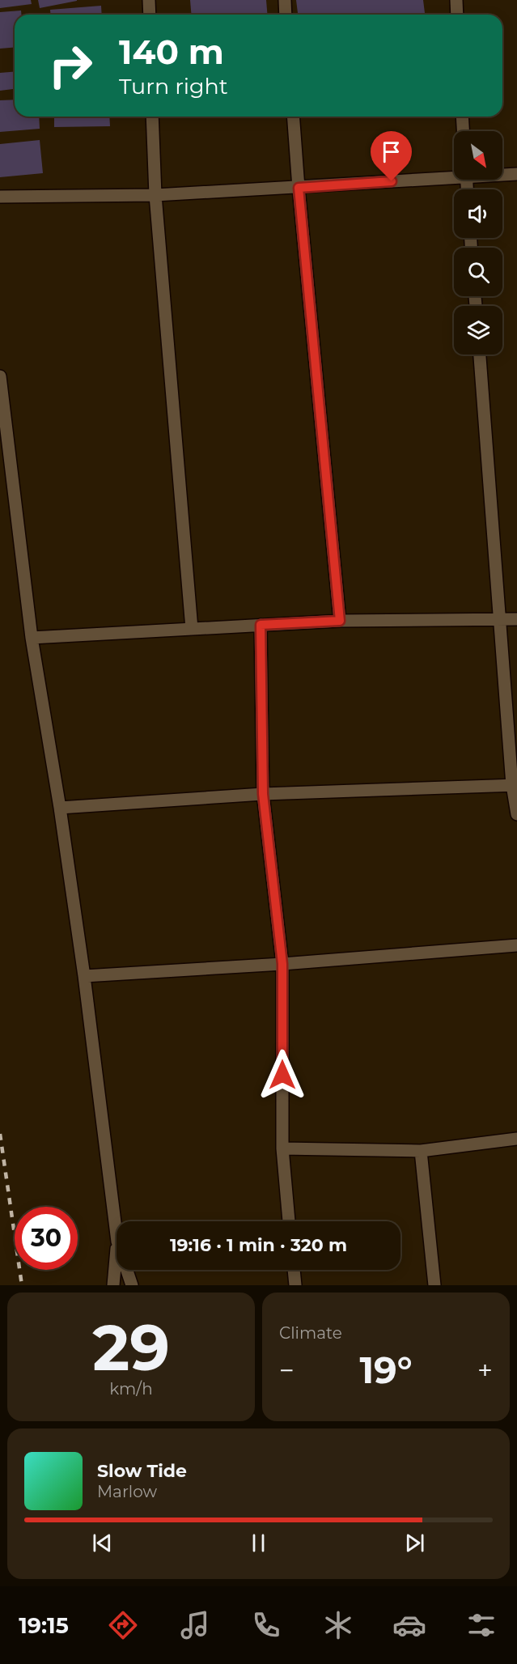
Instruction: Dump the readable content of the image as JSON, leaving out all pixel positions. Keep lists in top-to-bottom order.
{
  "north": "bottom right",
  "page": {
    "turn": ["140 m", "Turn right"],
    "limit": "30",
    "trip": "19:16 · 1 min · 320 m",
    "tile": [
      ["29", "km/h"],
      "Climate"
    ],
    "heat": ["−", "19°", "+"],
    "song": ["Slow Tide", "Marlow"],
    "tabs": "19:15"
  }
}
